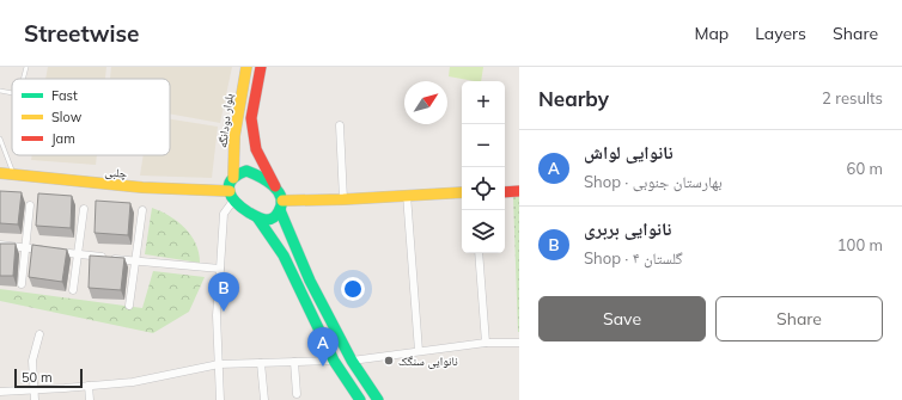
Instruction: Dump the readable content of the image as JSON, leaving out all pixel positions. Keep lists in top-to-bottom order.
{
  "streets": {
    "street": ["بلوار دودانگه", "چلبی"]
  },
  "crossings": [
    ["بلوار دودانگه", "چلبی"]
  ],
  "places": ["نانوایی سنگک"],
  "legend": ["Fast", "Slow", "Jam"],
  "scale_bar": "50 m",
  "north": "top right",
  "page": {
    "header": "Streetwise",
    "nav": ["Map", "Layers", "Share"],
    "heading": ["Nearby", "2 results"],
    "map_buttons": ["+", "−"],
    "list": [
      {
        "mark": "A",
        "name": "نانوایی لواش",
        "note": "Shop · بهارستان جنوبی",
        "value": "60 m"
      },
      {
        "mark": "B",
        "name": "نانوایی بربری",
        "note": "Shop · گلستان ۴",
        "value": "100 m"
      }
    ],
    "pins": ["B", "A"],
    "buttons": ["Save", "Share"],
    "scale": "50 m"
  }
}
